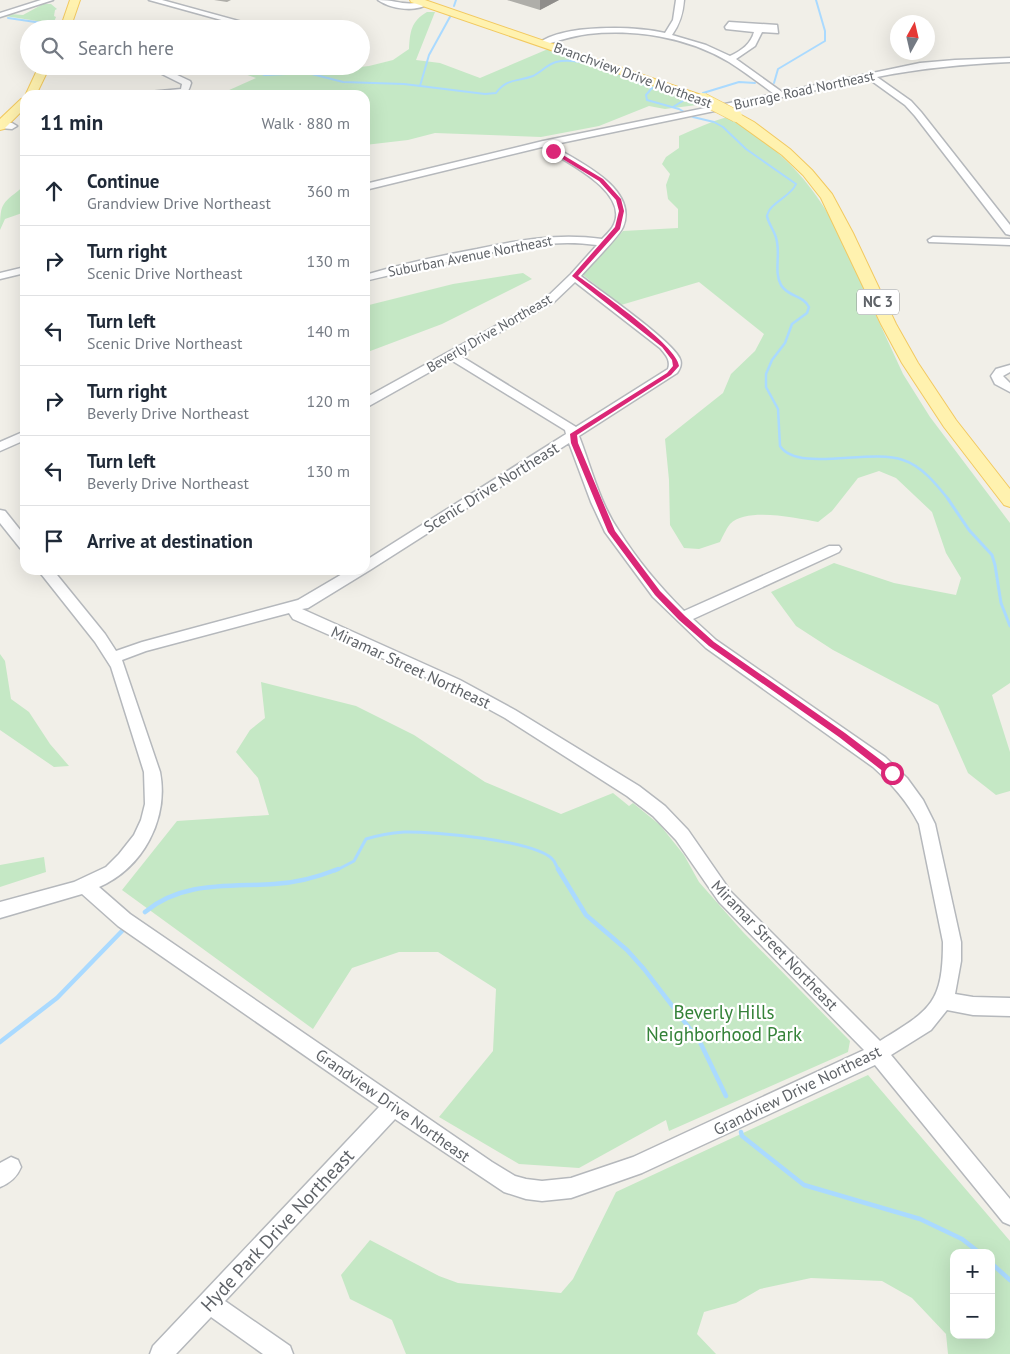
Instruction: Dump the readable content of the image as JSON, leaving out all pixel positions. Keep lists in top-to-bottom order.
{
  "streets": {
    "main road": ["Branchview Drive Northeast", "NC 3"],
    "street": [
      "Burrage Road Northeast",
      "Suburban Avenue Northeast",
      "Beverly Drive Northeast",
      "Scenic Drive Northeast",
      "Miramar Street Northeast",
      "Grandview Drive Northeast",
      "Hyde Park Drive Northeast"
    ]
  },
  "crossings": [
    ["Burrage Road Northeast", "Beverly Drive Northeast"],
    ["Suburban Avenue Northeast", "Beverly Drive Northeast"],
    ["Beverly Drive Northeast", "Scenic Drive Northeast"],
    ["Scenic Drive Northeast", "Grandview Drive Northeast"],
    ["Miramar Street Northeast", "Grandview Drive Northeast"],
    ["Grandview Drive Northeast", "Hyde Park Drive Northeast"]
  ],
  "parks": ["Beverly Hills Neighborhood Park"],
  "north": "top",
  "page": {
    "search": "Search here",
    "heading": ["11 min", "Walk · 880 m"],
    "list": [
      ["Continue", "Grandview Drive Northeast", "360 m"],
      ["Turn right", "Scenic Drive Northeast", "130 m"],
      ["Turn left", "Scenic Drive Northeast", "140 m"],
      ["Turn right", "Beverly Drive Northeast", "120 m"],
      ["Turn left", "Beverly Drive Northeast", "130 m"],
      "Arrive at destination"
    ],
    "map_buttons": ["+", "−"]
  }
}
